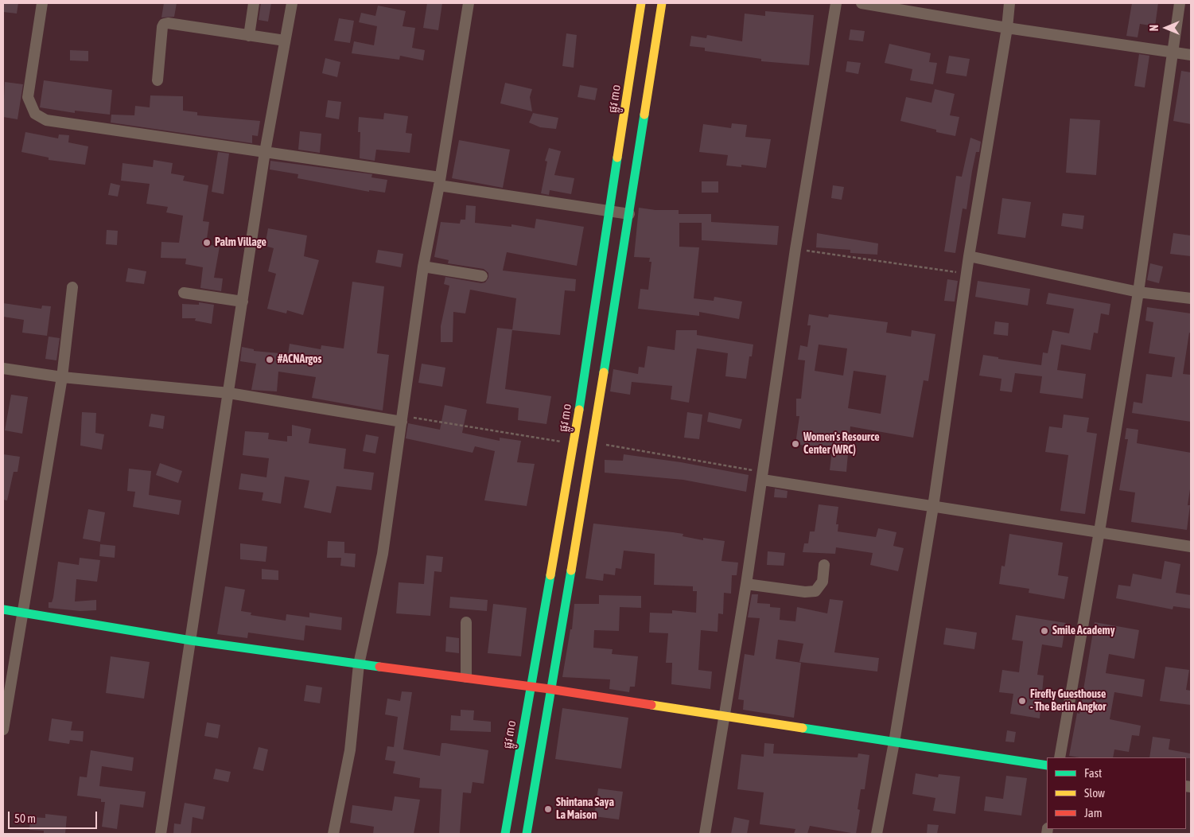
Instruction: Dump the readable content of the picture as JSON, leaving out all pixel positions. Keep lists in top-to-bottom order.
{
  "streets": {
    "street": ["ផ្លូវ ៣០"]
  },
  "places": [
    "Palm Village",
    "#ACNArgos",
    "Women's Resource Center (WRC)",
    "Smile Academy",
    "Firefly Guesthouse - The Berlin Angkor",
    "Shintana Saya La Maison"
  ],
  "legend": ["Fast", "Slow", "Jam"],
  "scale_bar": "50 m",
  "north": "left"
}
